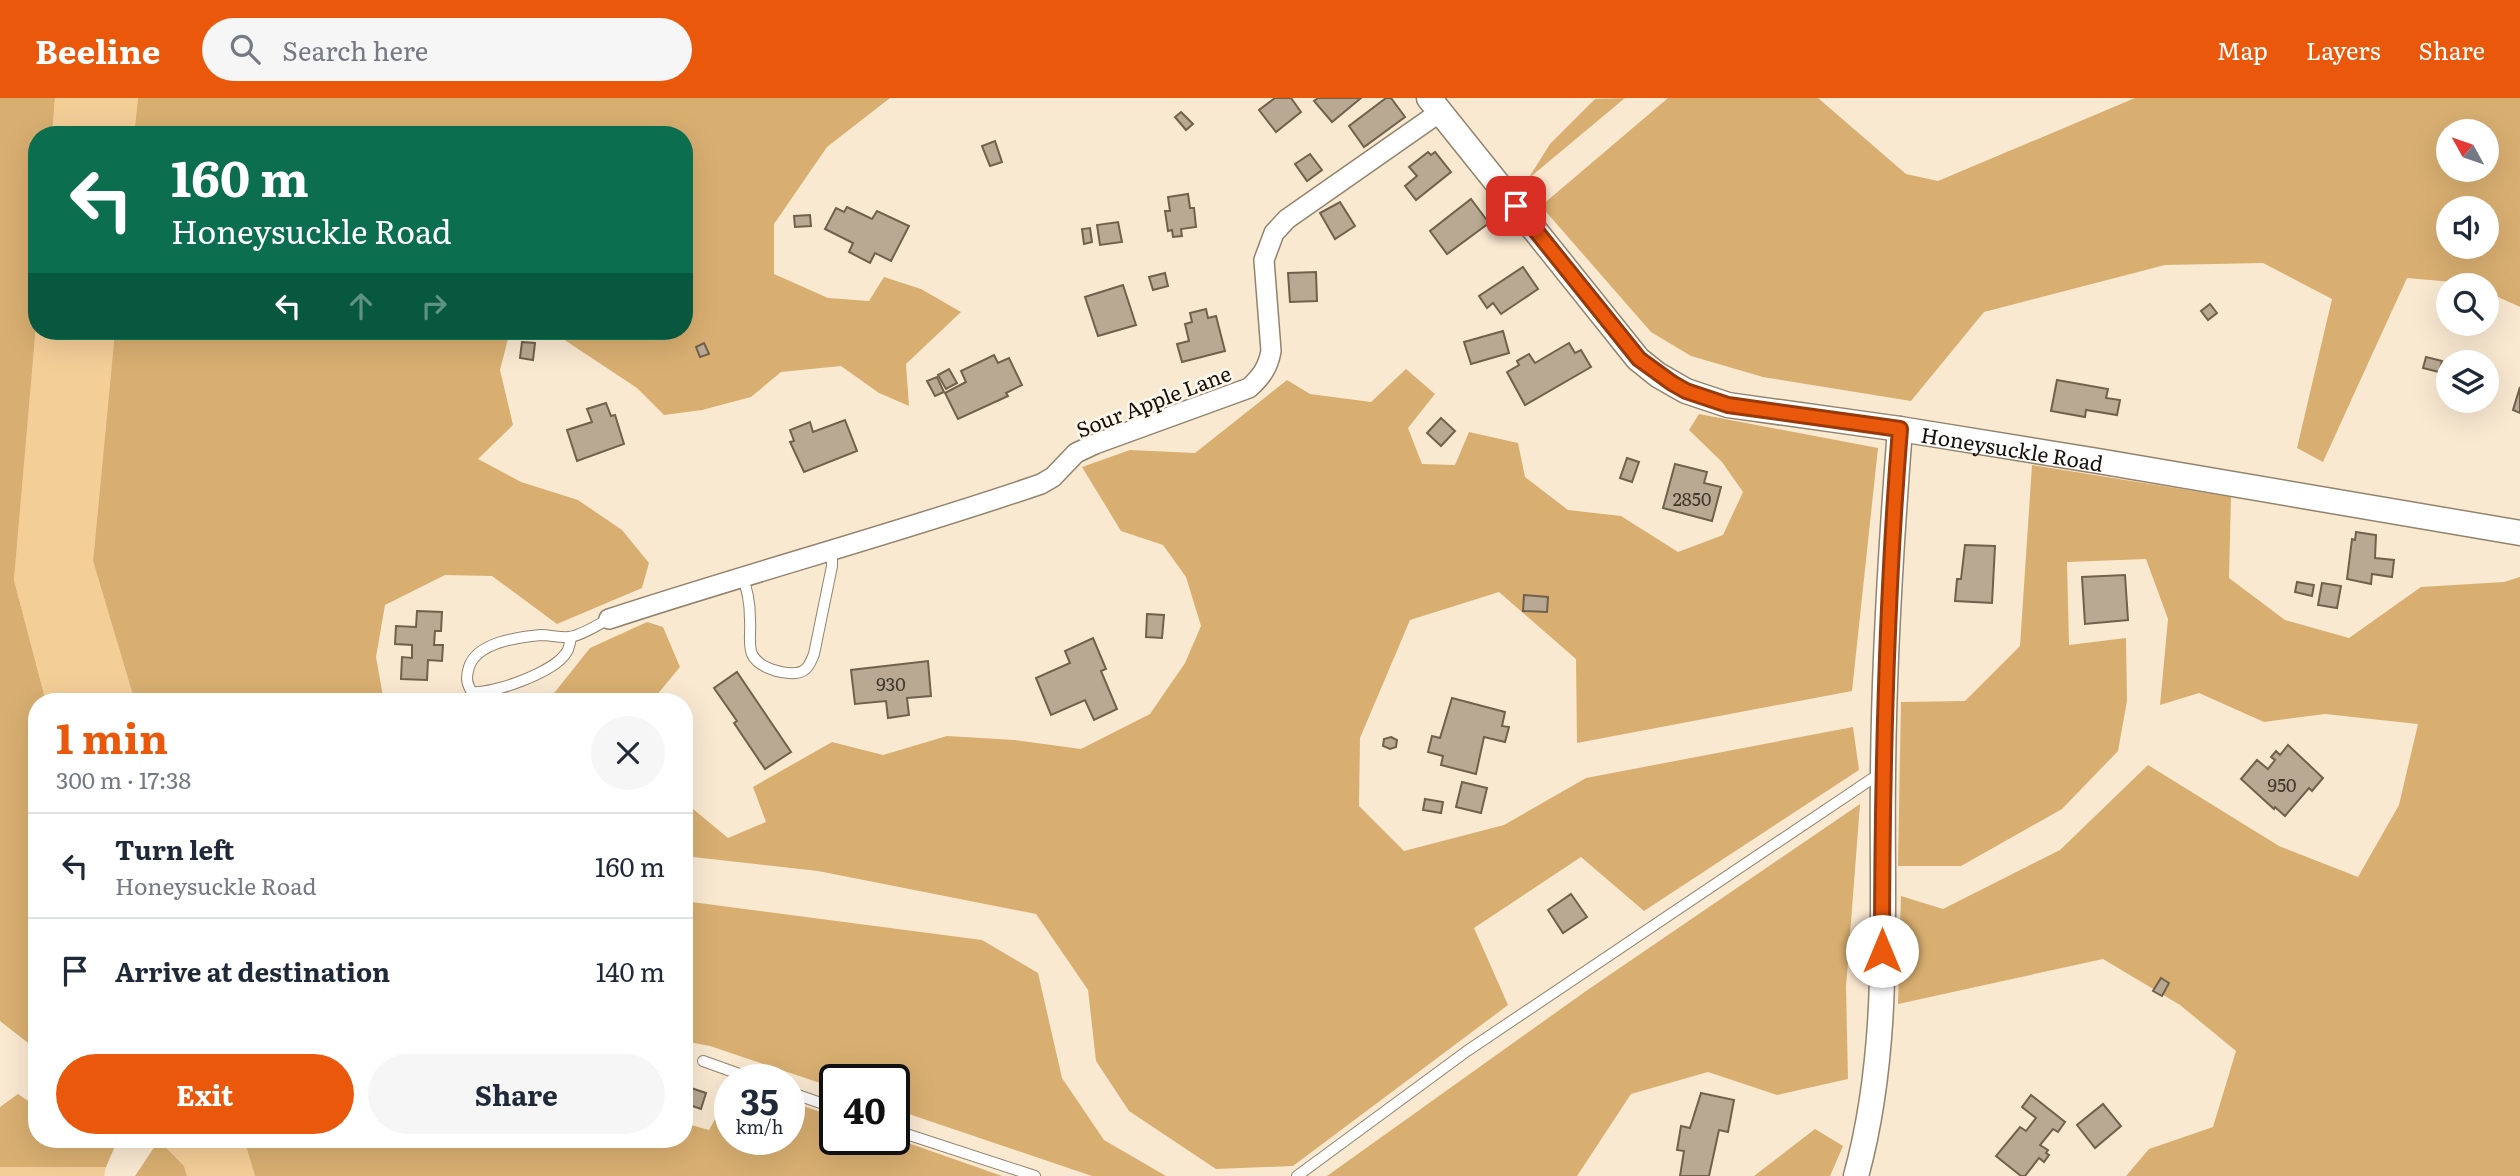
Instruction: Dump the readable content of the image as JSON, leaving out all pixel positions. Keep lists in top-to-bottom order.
{
  "streets": {
    "street": ["Sour Apple Lane", "Honeysuckle Road"]
  },
  "crossings": [
    ["Sour Apple Lane", "Honeysuckle Road"]
  ],
  "house_numbers": ["2850", "930", "950"],
  "north": "top left",
  "page": {
    "header": "Beeline",
    "search": "Search here",
    "nav": ["Map", "Layers", "Share"],
    "turn": ["160 m", "Honeysuckle Road"],
    "heading": ["1 min", "300 m · 17:38"],
    "list": [
      {
        "name": "Turn left",
        "note": "Honeysuckle Road",
        "value": "160 m"
      },
      {
        "name": "Arrive at destination",
        "value": "140 m"
      }
    ],
    "buttons": ["Exit", "Share"],
    "speed": "35 km/h",
    "limit": "40"
  }
}
